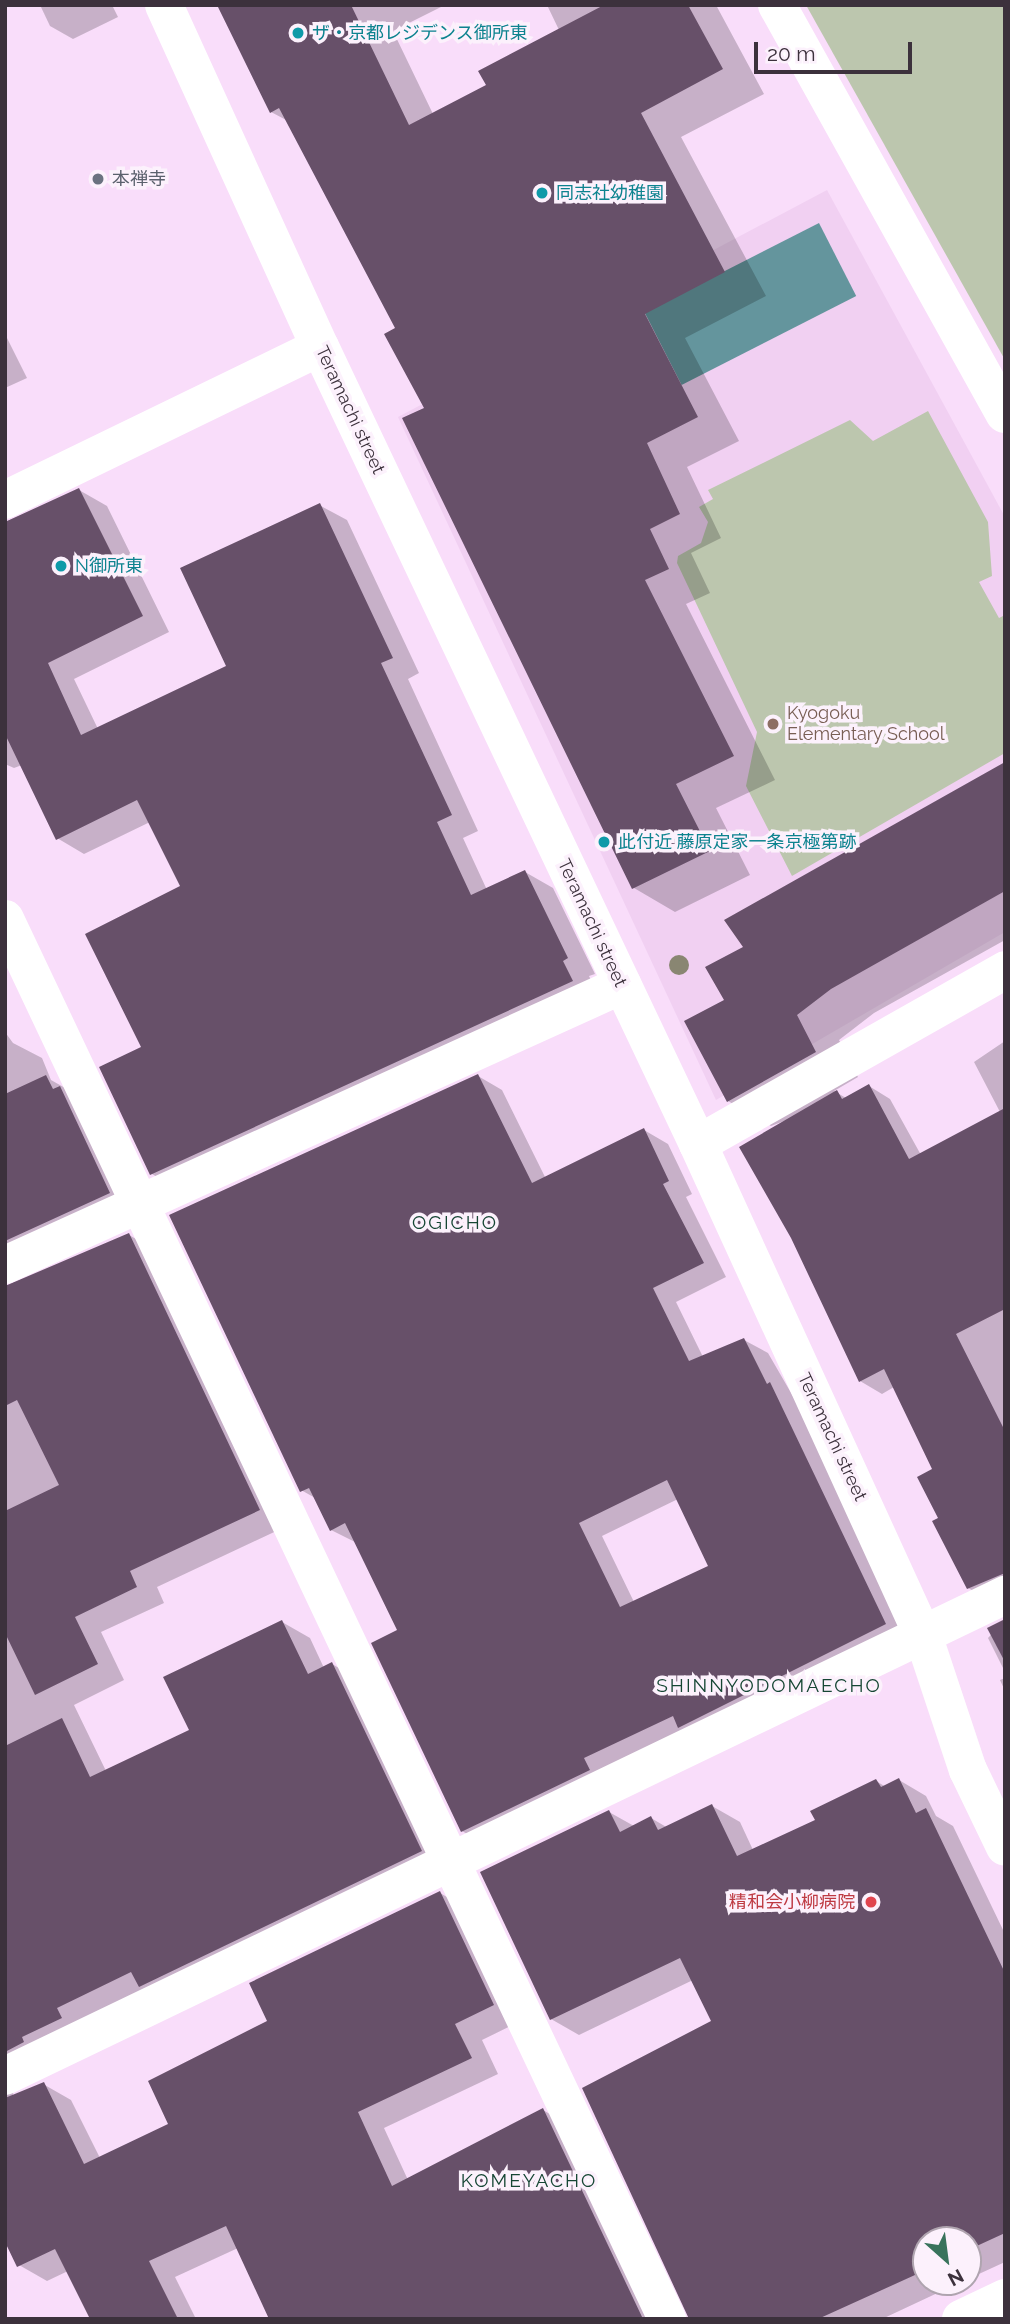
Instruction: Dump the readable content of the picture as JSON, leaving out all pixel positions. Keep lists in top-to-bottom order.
{
  "streets": {
    "street": ["Teramachi street"]
  },
  "districts": ["OGICHO", "SHINNYODOMAECHO", "KOMEYACHO"],
  "places": [
    "ザ・京都レジデンス御所東",
    "本禅寺",
    "同志社幼稚園",
    "N御所東",
    "Kyogoku Elementary School",
    "此付近 藤原定家一条京極第跡",
    "精和会小柳病院"
  ],
  "scale_bar": "20 m",
  "north": "bottom right"
}
